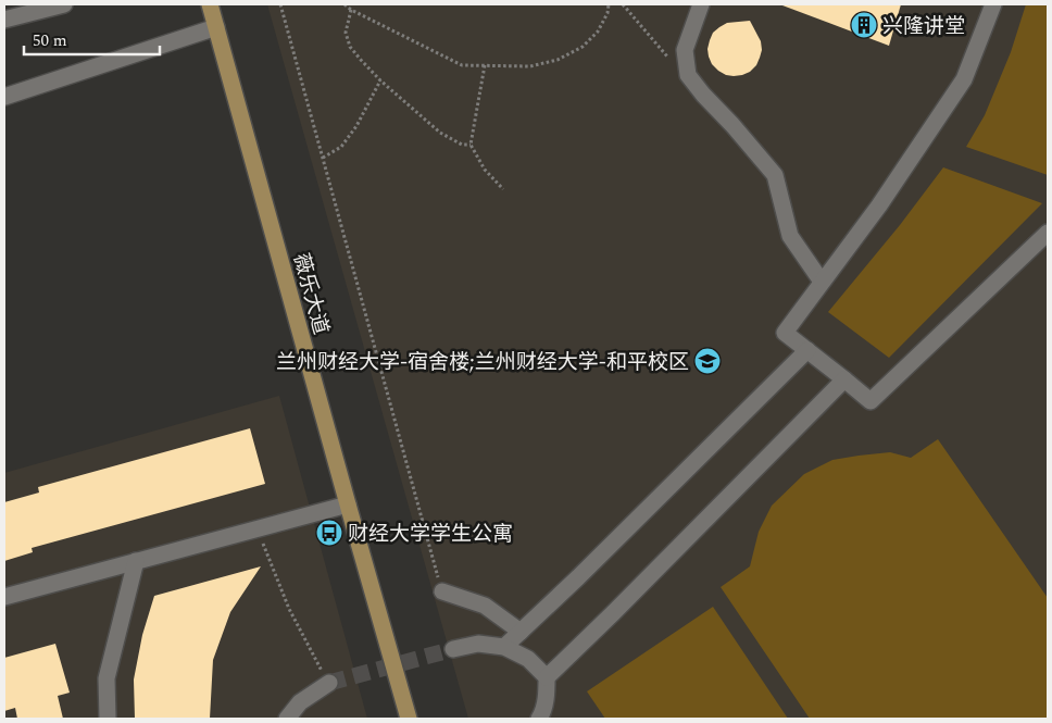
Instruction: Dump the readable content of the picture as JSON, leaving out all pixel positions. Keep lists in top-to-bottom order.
{
  "streets": {
    "main road": ["薇乐大道"]
  },
  "places": {
    "building": ["兴隆讲堂"],
    "school or university": ["兰州财经大学-宿舍楼;兰州财经大学-和平校区"],
    "bus stop": ["财经大学学生公寓"]
  },
  "scale_bar": "50 m"
}
